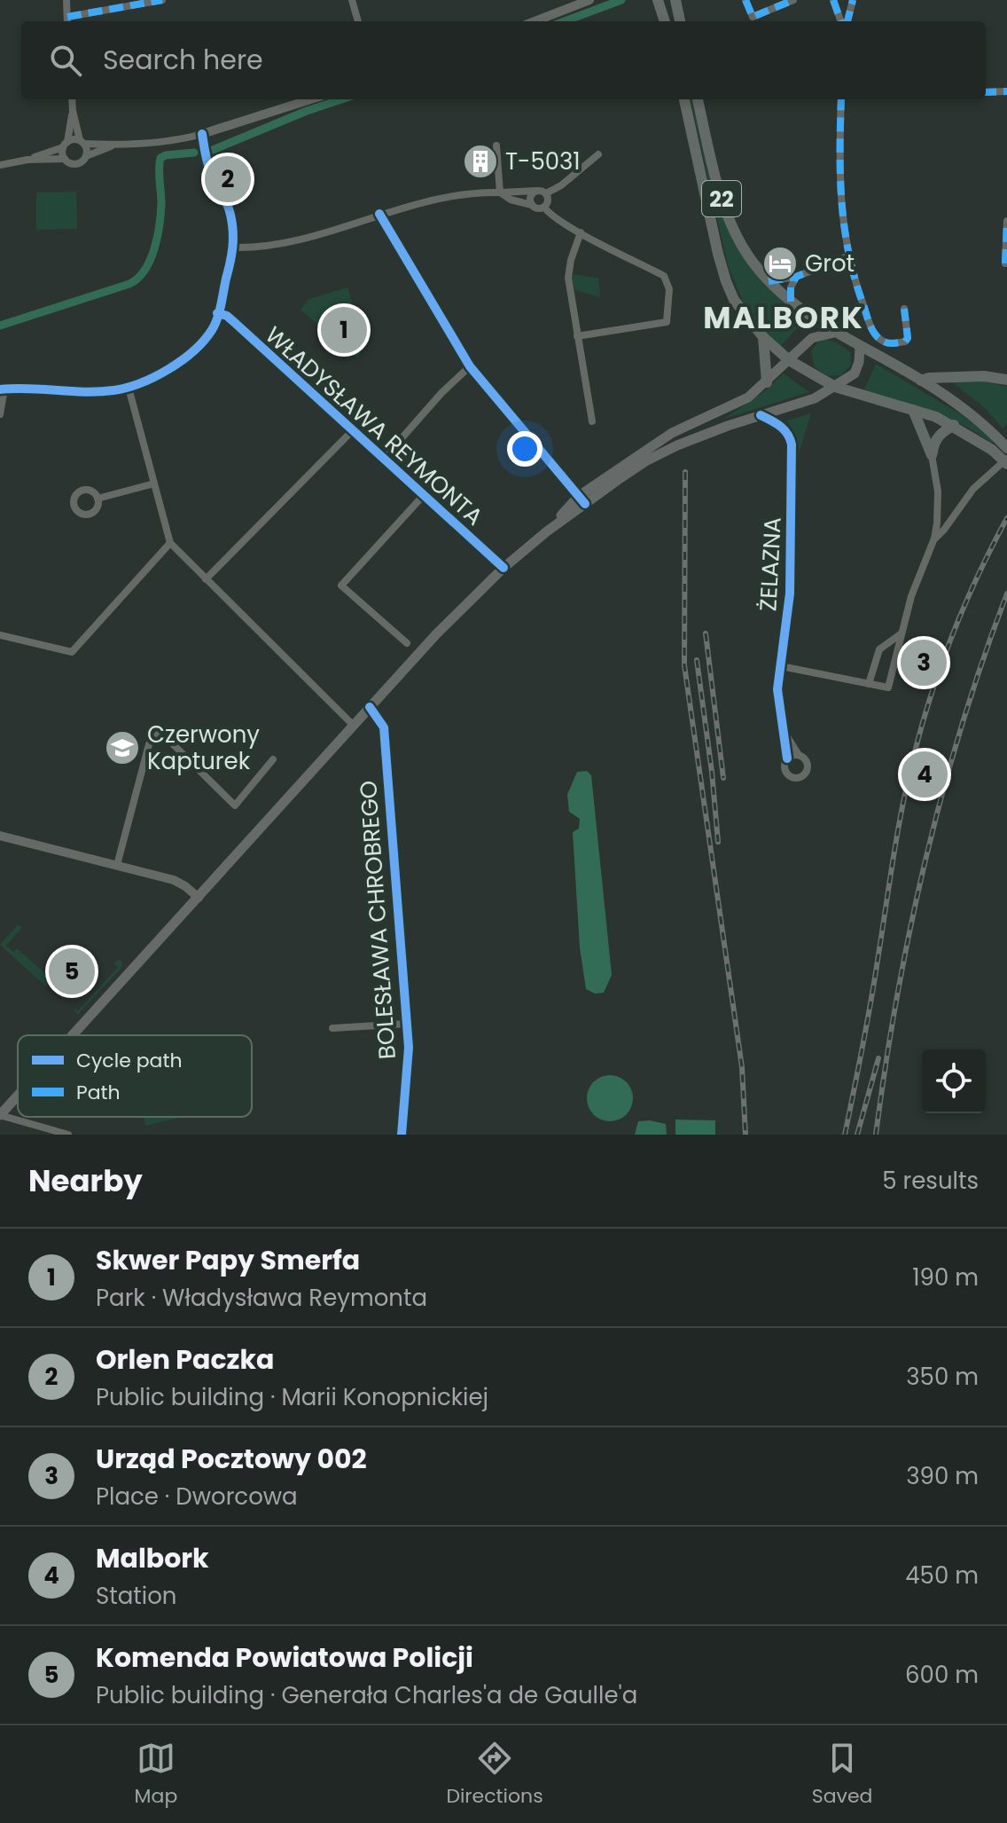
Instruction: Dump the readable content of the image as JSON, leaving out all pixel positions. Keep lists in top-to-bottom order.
{
  "streets": {
    "main road": ["22"],
    "street": ["WŁADYSŁAWA REYMONTA", "ŻELAZNA", "BOLESŁAWA CHROBREGO"]
  },
  "districts": ["MALBORK"],
  "places": {
    "building": ["T-5031"],
    "hotel": ["Grot"],
    "school or university": ["Czerwony Kapturek"]
  },
  "legend": ["Cycle path", "Path"],
  "page": {
    "search": "Search here",
    "pins": [
      "2",
      "1",
      "3",
      "4",
      "5"
    ],
    "heading": ["Nearby", "5 results"],
    "list": [
      {
        "mark": "1",
        "name": "Skwer Papy Smerfa",
        "note": "Park · Władysława Reymonta",
        "value": "190 m"
      },
      {
        "mark": "2",
        "name": "Orlen Paczka",
        "note": "Public building · Marii Konopnickiej",
        "value": "350 m"
      },
      {
        "mark": "3",
        "name": "Urząd Pocztowy 002",
        "note": "Place · Dworcowa",
        "value": "390 m"
      },
      {
        "mark": "4",
        "name": "Malbork",
        "note": "Station",
        "value": "450 m"
      },
      {
        "mark": "5",
        "name": "Komenda Powiatowa Policji",
        "note": "Public building · Generała Charles'a de Gaulle'a",
        "value": "600 m"
      }
    ],
    "nav": ["Map", "Directions", "Saved"]
  }
}
